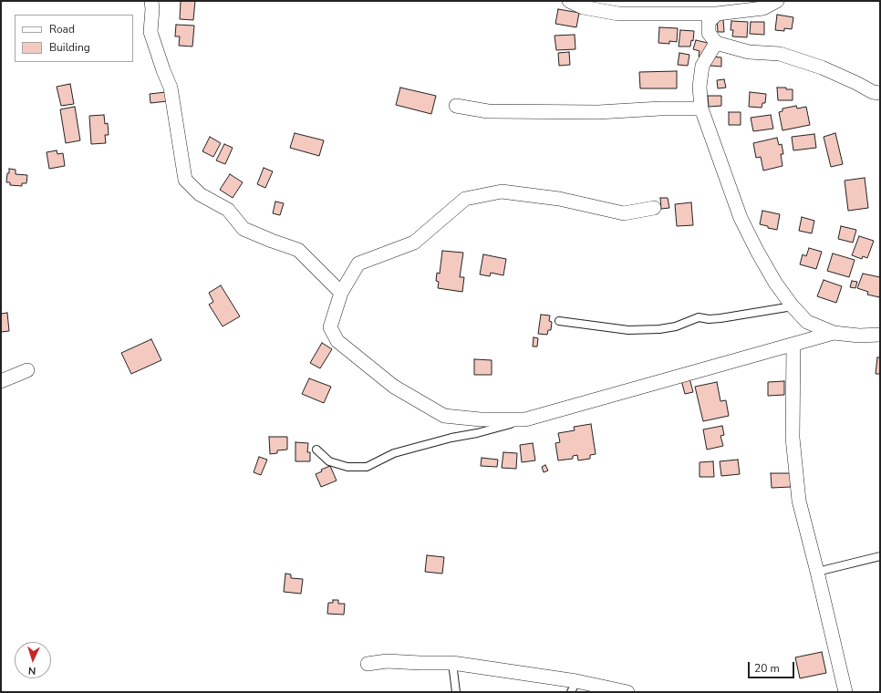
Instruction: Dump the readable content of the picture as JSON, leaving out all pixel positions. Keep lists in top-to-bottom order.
{
  "legend": ["Road", "Building"],
  "scale_bar": "20 m",
  "north": "bottom"
}
